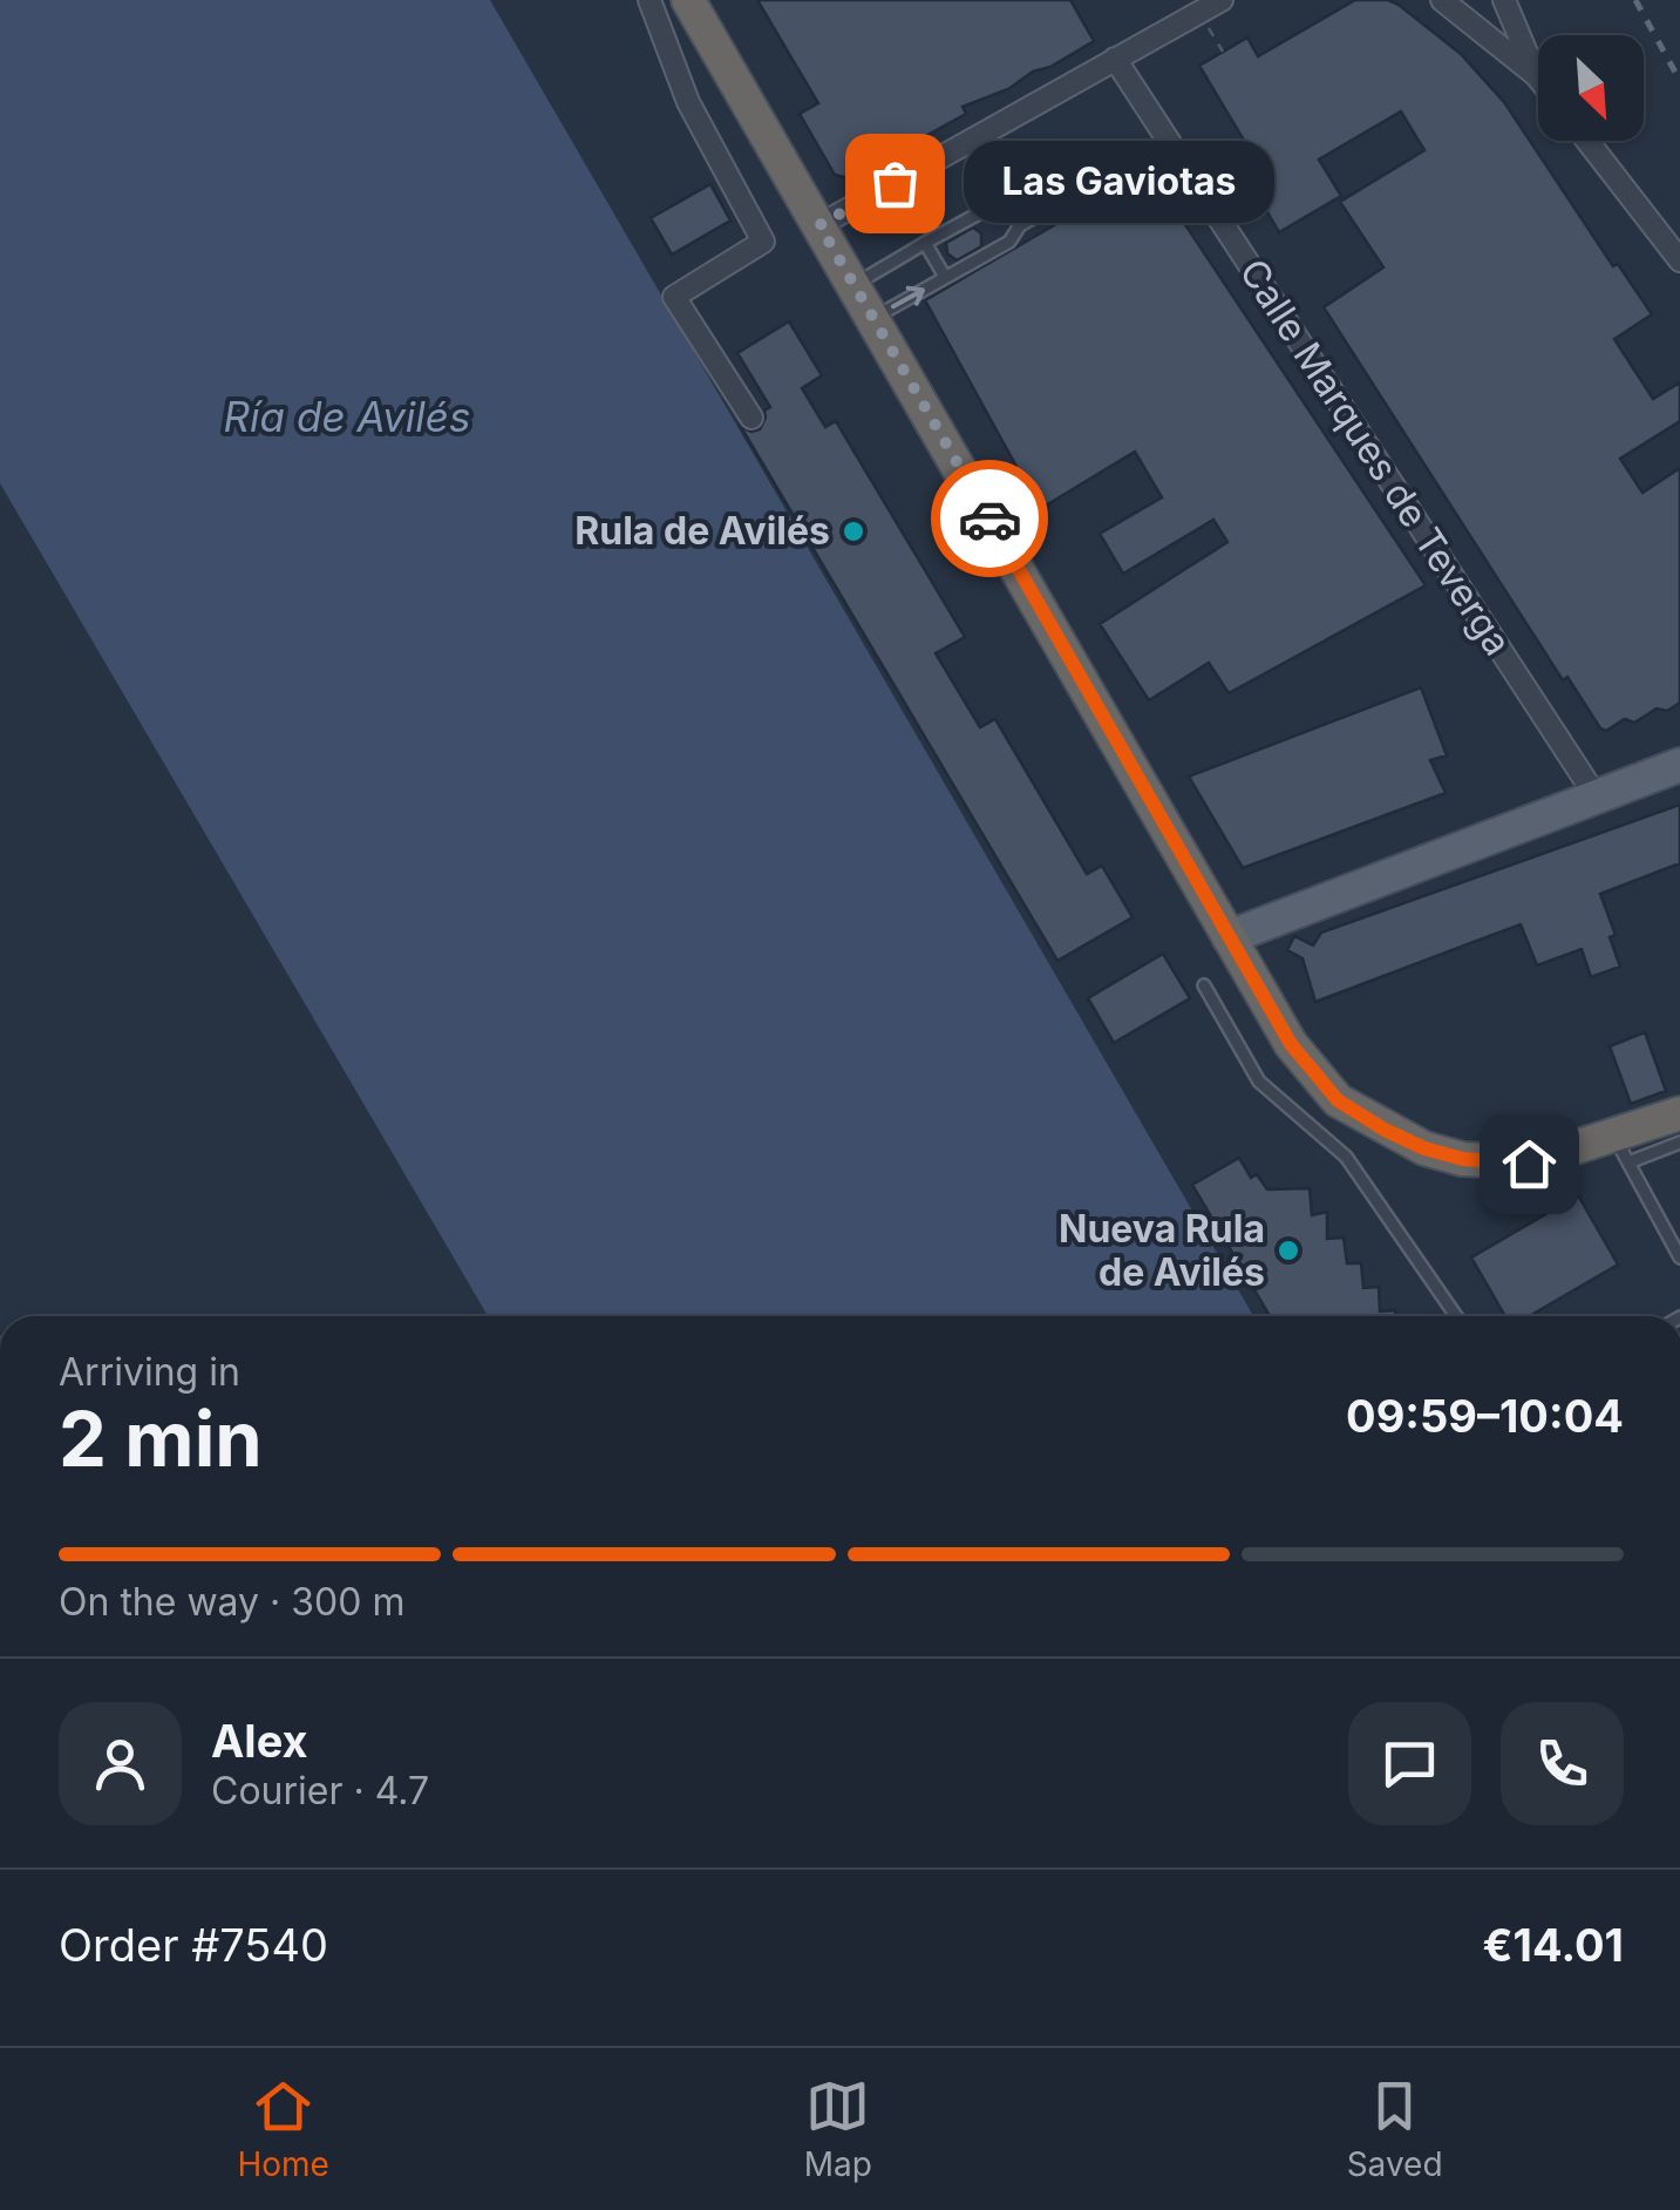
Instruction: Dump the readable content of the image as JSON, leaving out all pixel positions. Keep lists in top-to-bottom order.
{
  "streets": {
    "street": ["Calle Marques de Teverga"]
  },
  "water": ["Ría de Avilés"],
  "places": ["Las Gaviotas", "Rula de Avilés", "Nueva Rula de Avilés"],
  "north": "bottom right",
  "page": {
    "bubble": "Las Gaviotas",
    "heading": ["2 min", "Arriving in", "09:59–10:04"],
    "panel": [
      "Alex",
      "Courier · 4.7",
      "Order #7540",
      "€14.01"
    ],
    "bar": "On the way · 300 m",
    "tabs": ["Home", "Map", "Saved"]
  }
}
